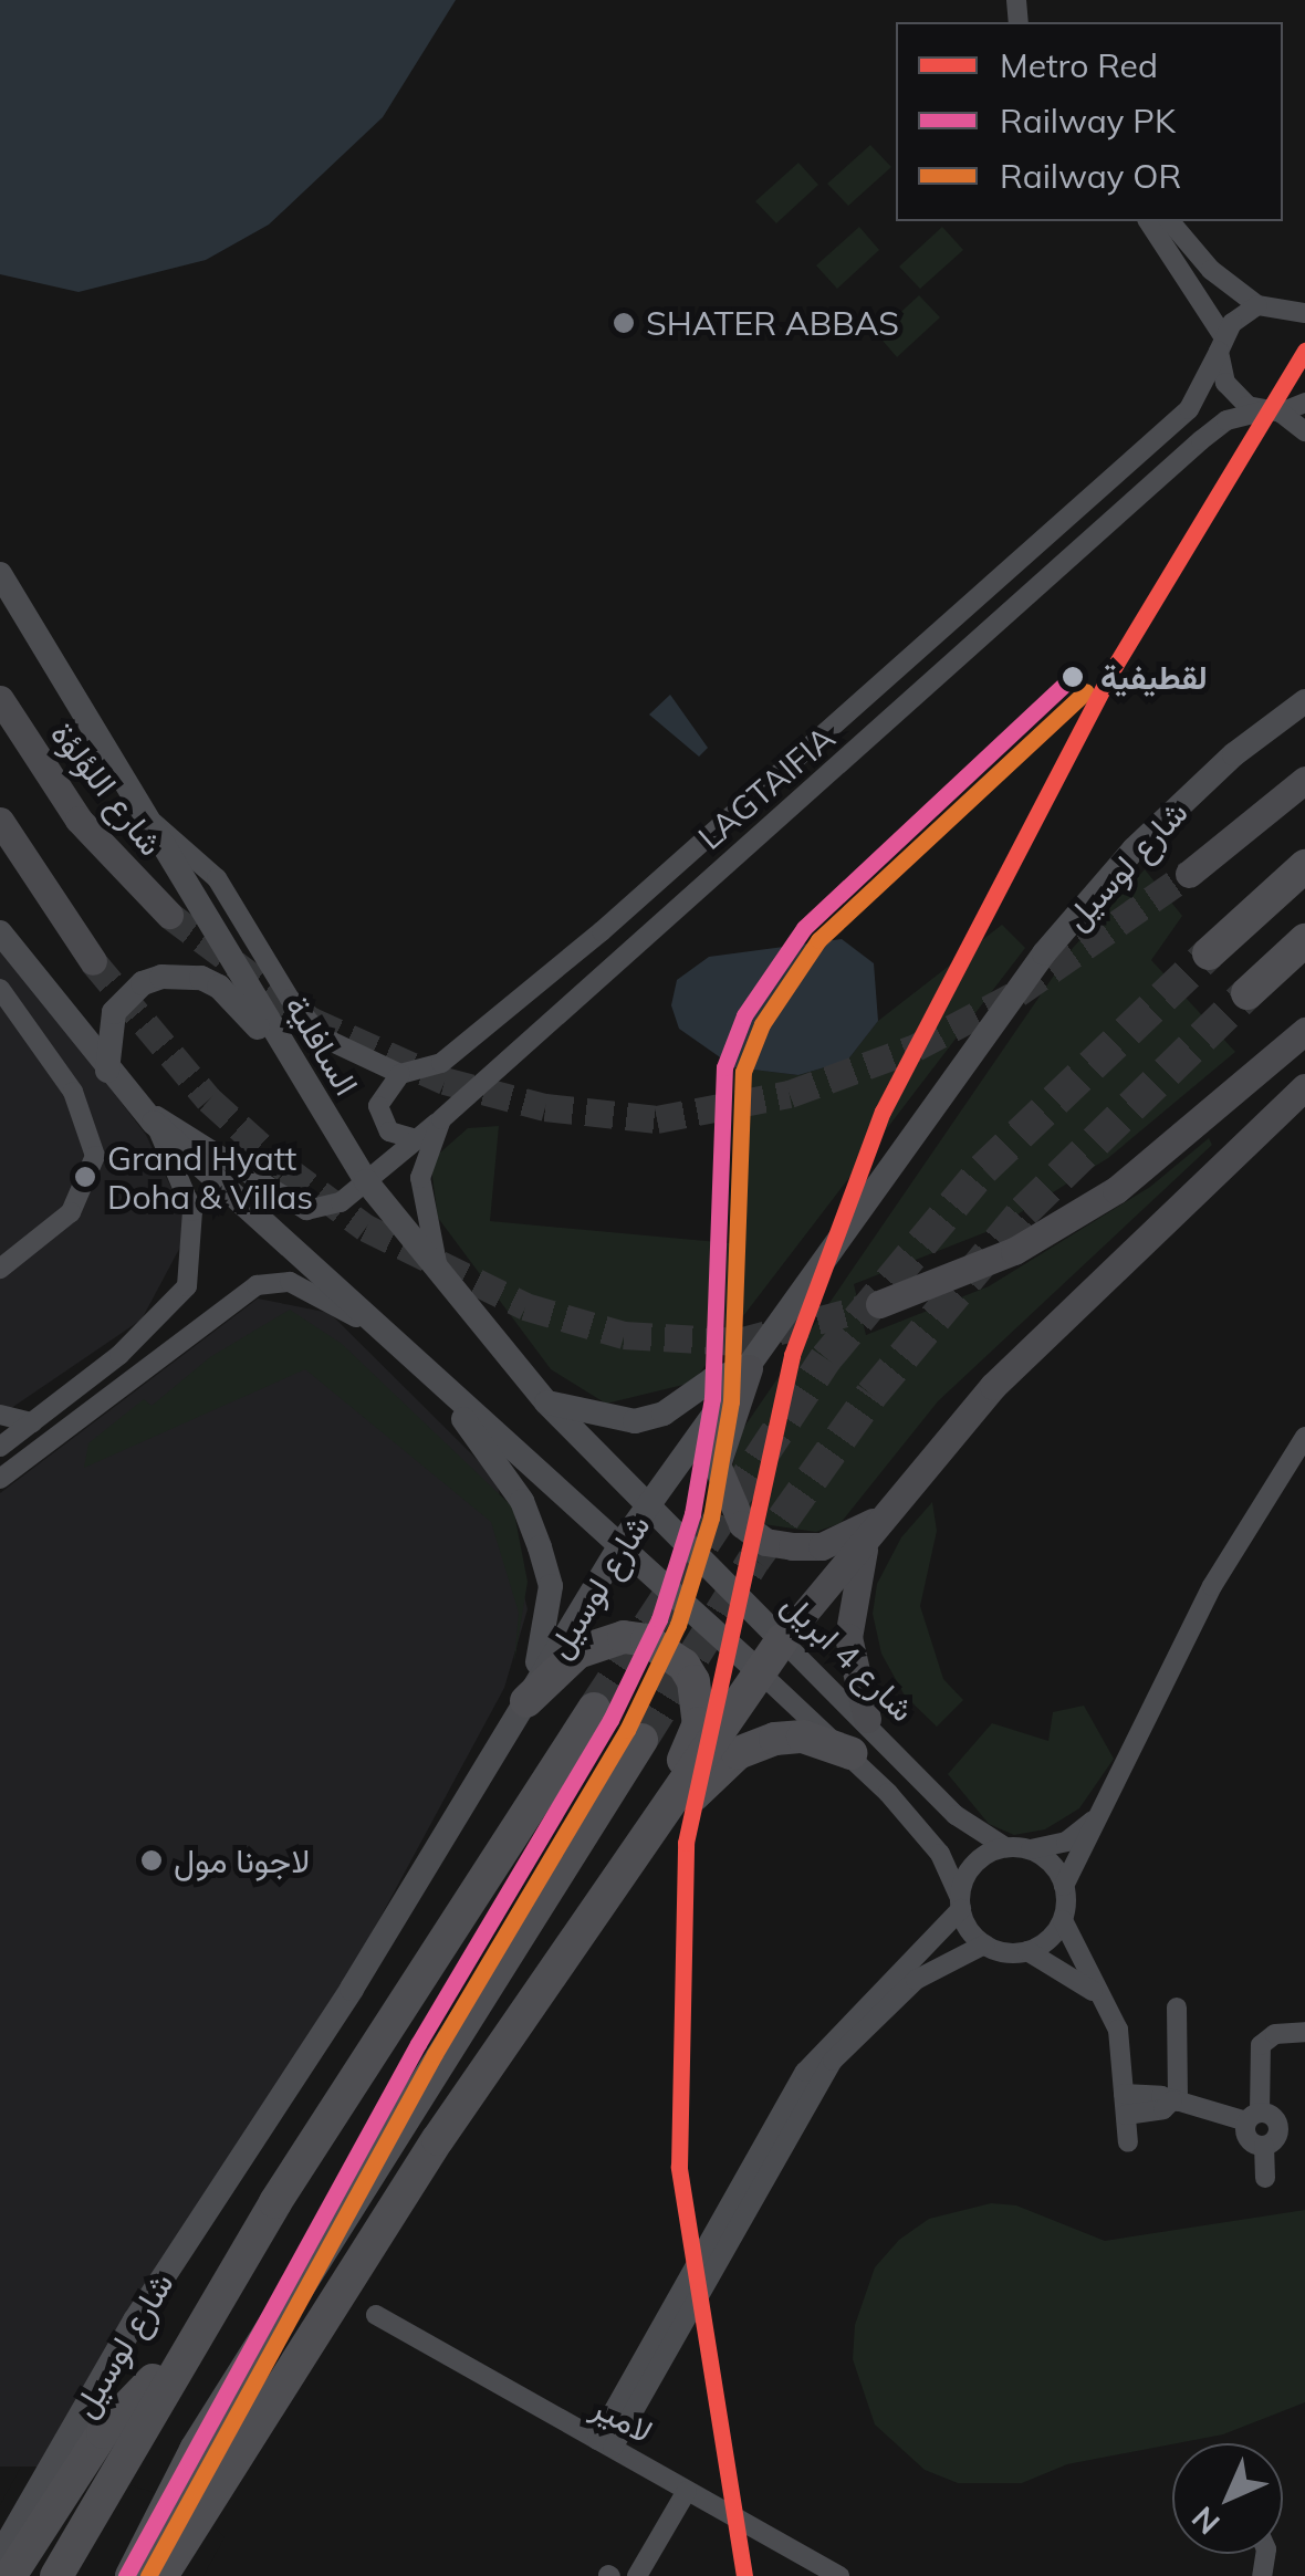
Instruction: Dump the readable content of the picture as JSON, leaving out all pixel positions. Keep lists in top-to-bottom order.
{
  "streets": {
    "highway": ["شارع لوسيل"],
    "main road": ["شارع اللؤلؤة"],
    "street": [
      "LAGTAIFIA",
      "السافلية",
      "شارع 4 ابريل",
      "لامير"
    ]
  },
  "crossings": [
    ["LAGTAIFIA", "السافلية"],
    ["شارع لوسيل", "السافلية"],
    ["شارع لوسيل", "شارع 4 ابريل"],
    ["السافلية", "شارع 4 ابريل"]
  ],
  "places": [
    "SHATER ABBAS",
    "لقطيفية",
    "Grand Hyatt Doha & Villas",
    "لاجونا مول"
  ],
  "lines": ["metro line Red", "rail line PK", "rail line OR"],
  "legend": ["Metro Red", "Railway PK", "Railway OR"],
  "north": "bottom left"
}
